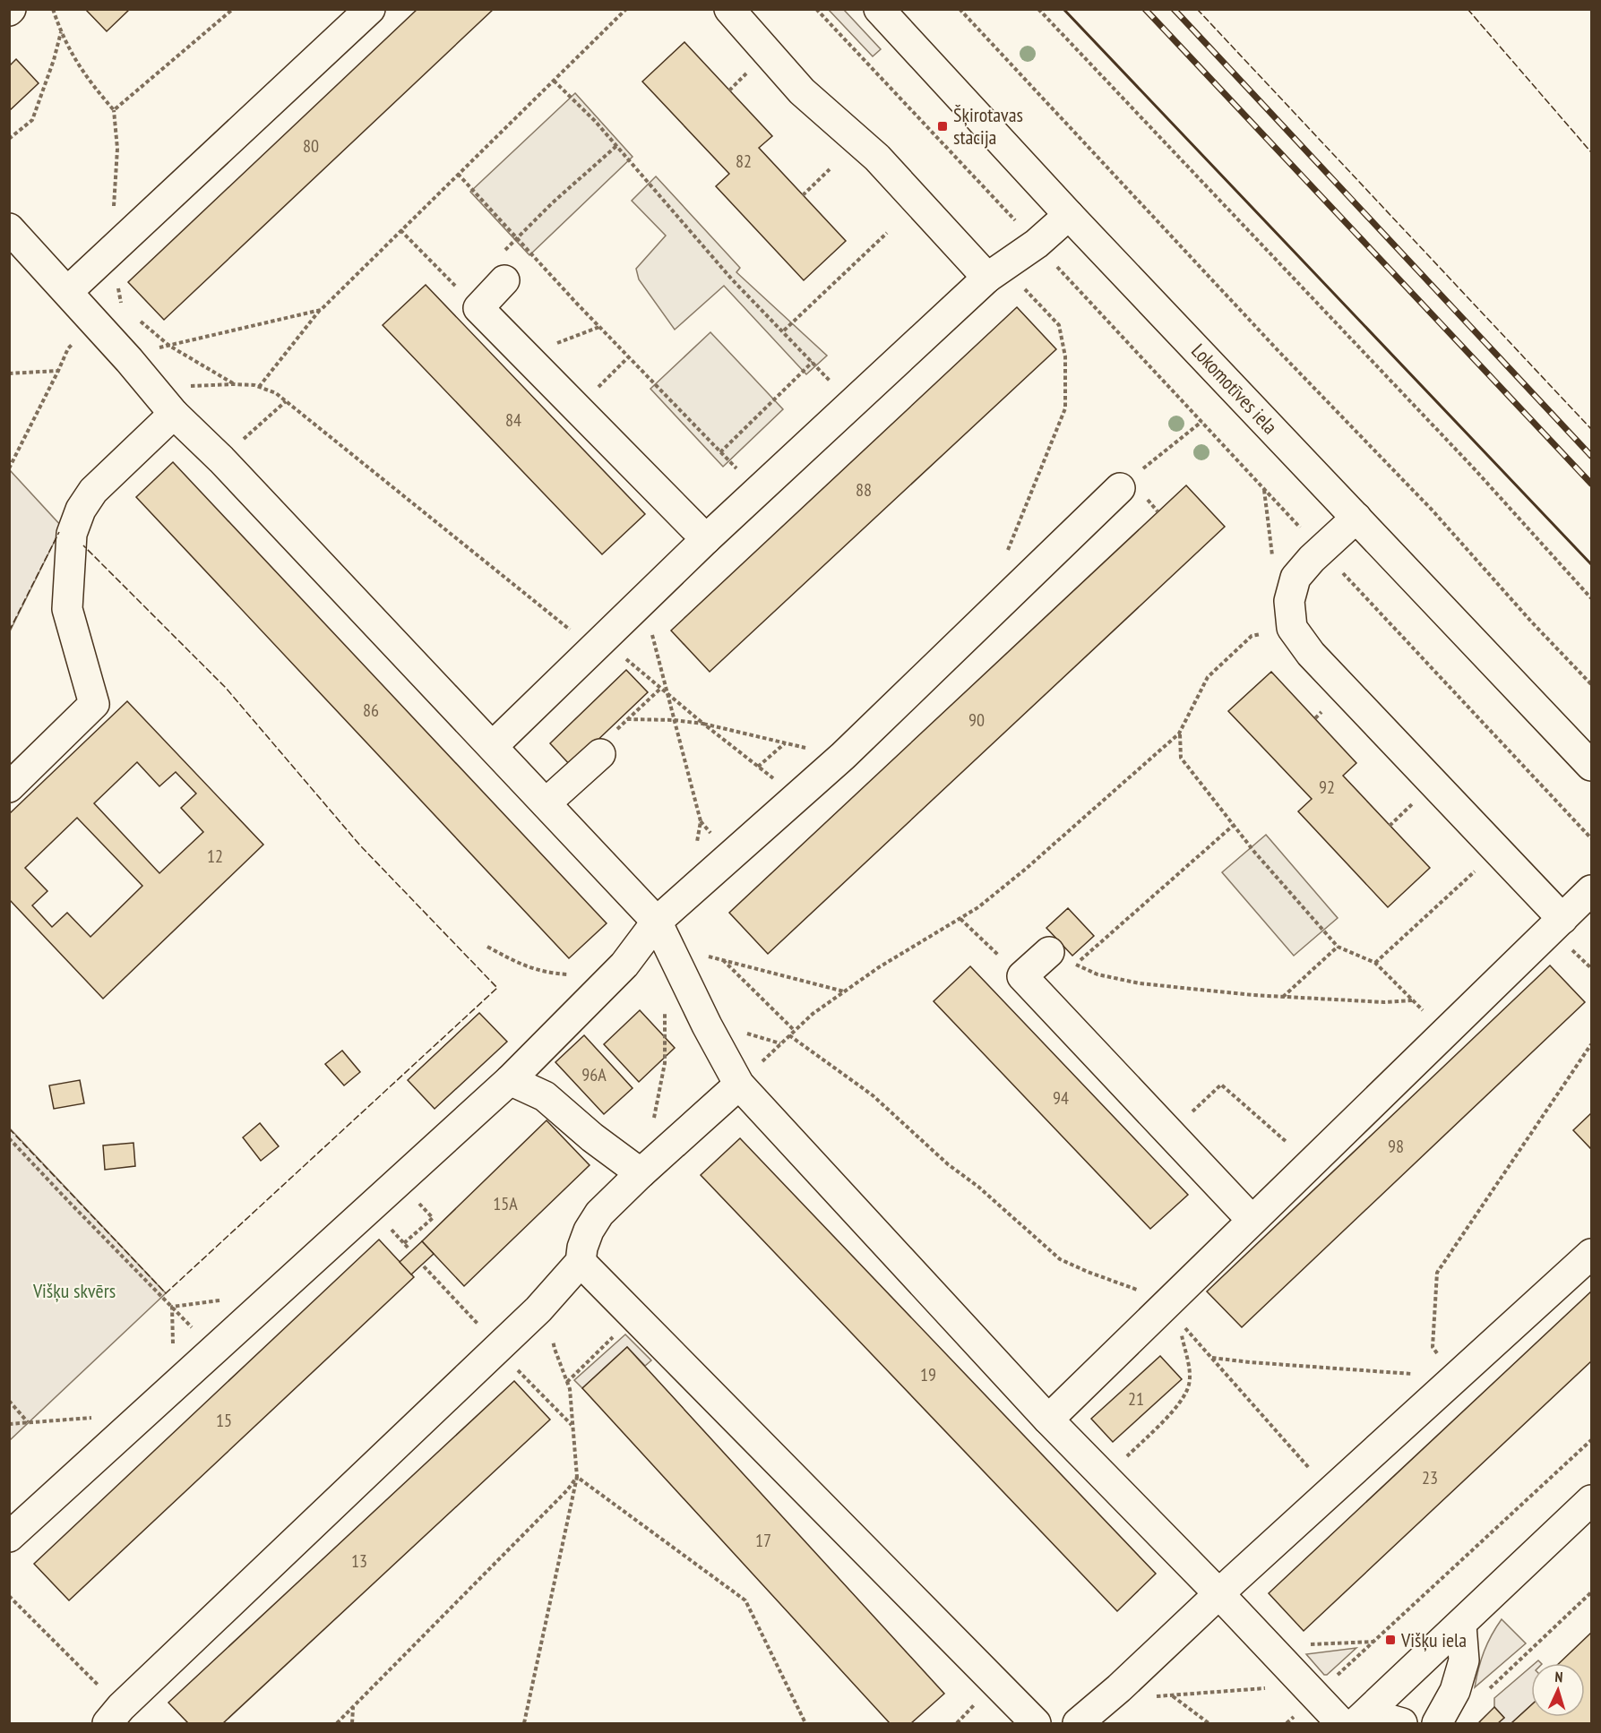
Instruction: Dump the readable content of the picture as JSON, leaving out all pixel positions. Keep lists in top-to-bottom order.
{
  "streets": {
    "street": ["Lokomotīves iela"]
  },
  "parks": ["Višķu skvērs"],
  "places": {
    "transit": ["Šķirotavas stacija", "Višķu iela"]
  },
  "house_numbers": [
    "80",
    "82",
    "84",
    "88",
    "86",
    "90",
    "92",
    "12",
    "96A",
    "94",
    "98",
    "15A",
    "19",
    "21",
    "15",
    "23",
    "17",
    "13"
  ],
  "north": "top"
}
